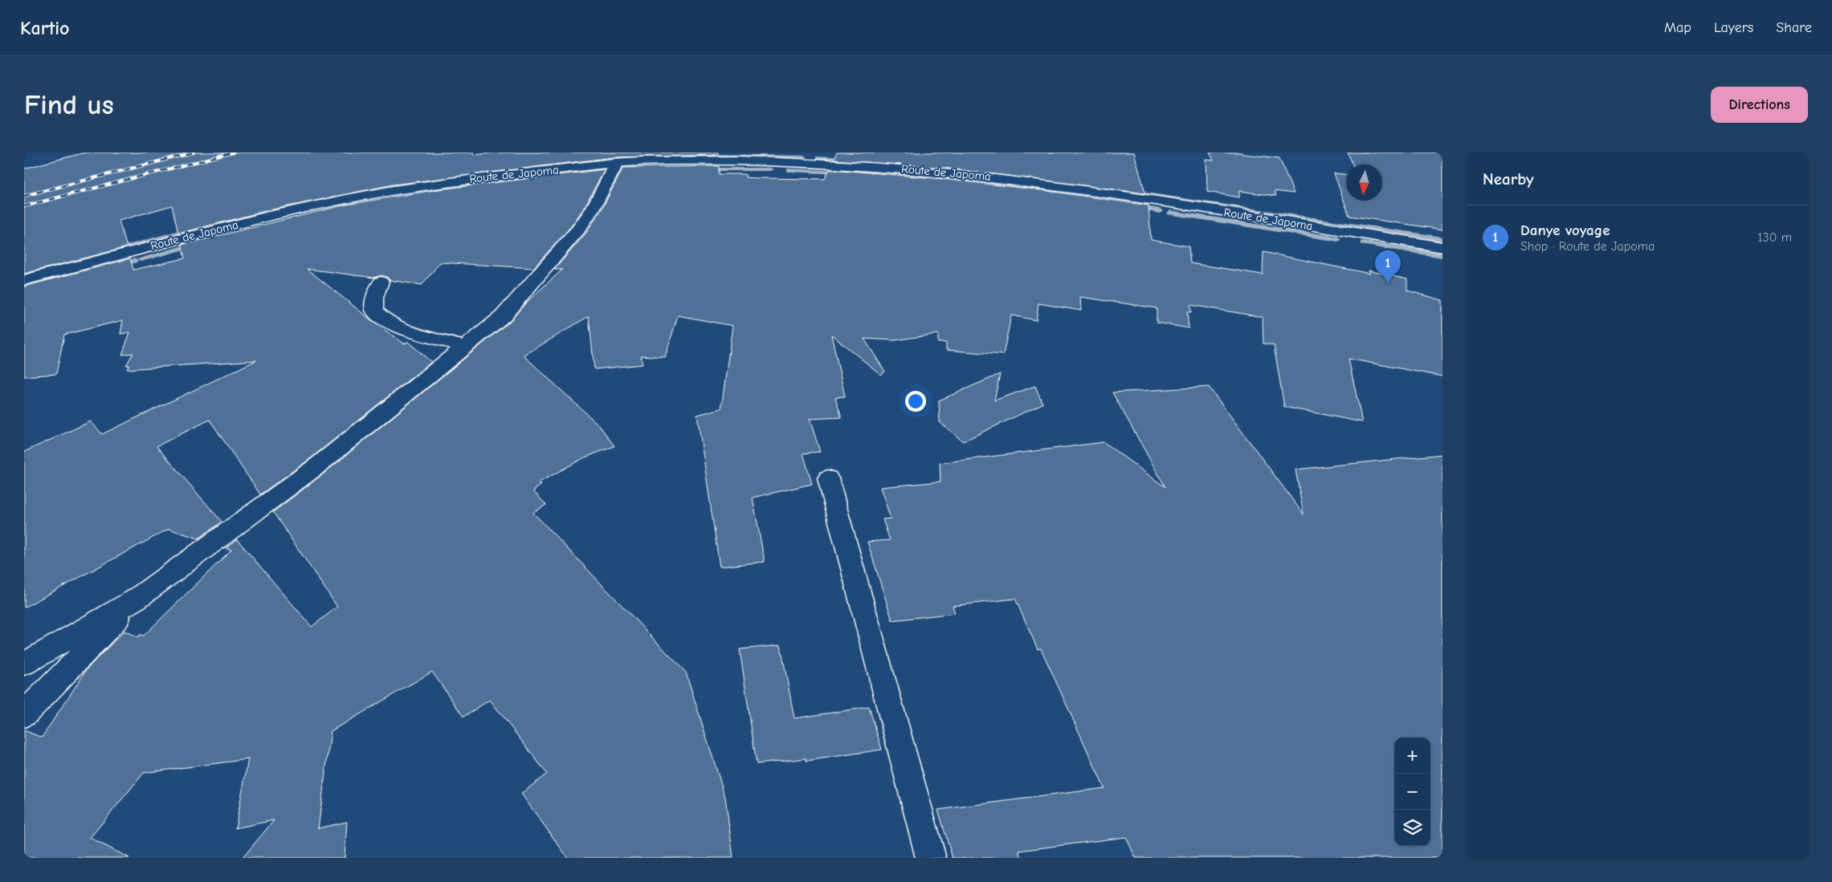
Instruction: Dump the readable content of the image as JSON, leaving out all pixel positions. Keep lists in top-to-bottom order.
{
  "streets": {
    "main road": ["Route de Japoma"]
  },
  "north": "bottom",
  "page": {
    "header": "Kartio",
    "nav": ["Map", "Layers", "Share"],
    "buttons": "Directions",
    "title": "Find us",
    "heading": "Nearby",
    "list": [
      {
        "mark": "1",
        "name": "Danye voyage",
        "note": "Shop · Route de Japoma",
        "value": "130 m"
      }
    ],
    "pins": "1",
    "map_buttons": ["+", "−"]
  }
}
